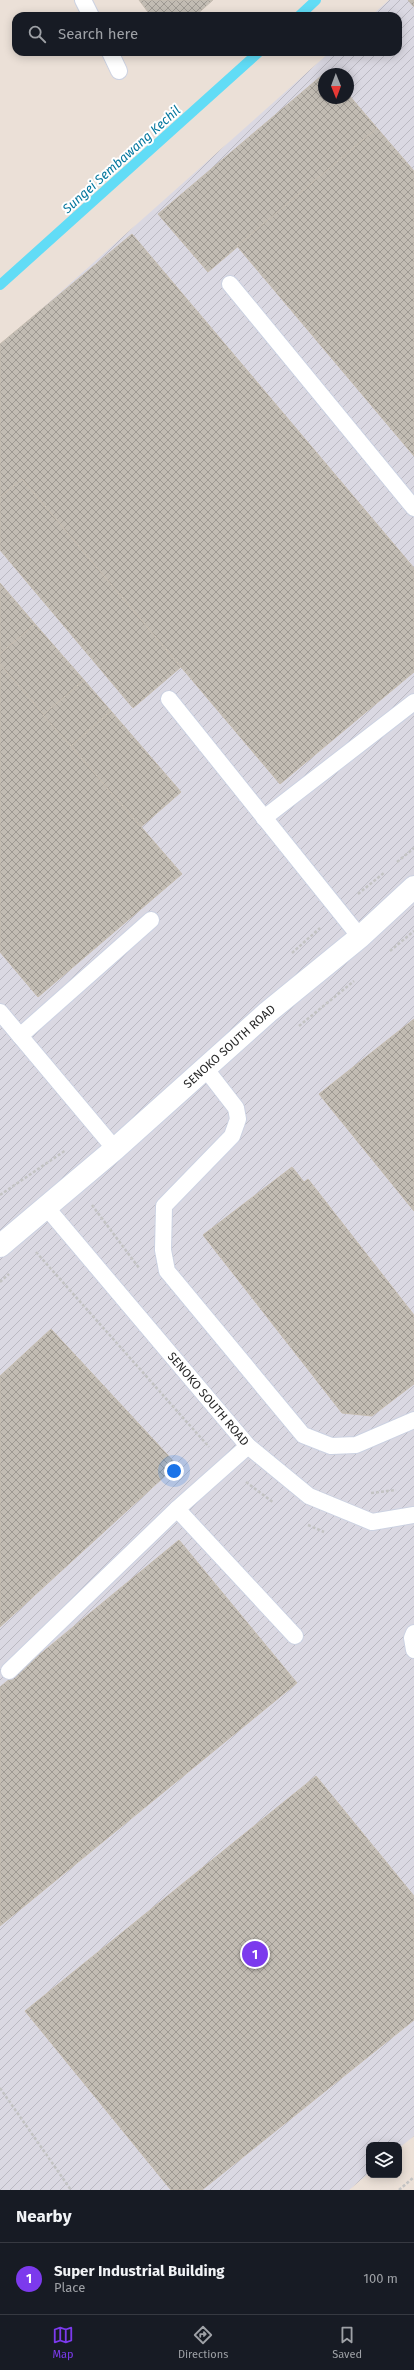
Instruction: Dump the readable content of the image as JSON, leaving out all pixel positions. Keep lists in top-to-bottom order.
{
  "streets": {
    "street": ["SENOKO SOUTH ROAD"]
  },
  "water": ["Sungei Sembawang Kechil"],
  "north": "bottom",
  "page": {
    "search": "Search here",
    "pins": "1",
    "heading": "Nearby",
    "list": [
      {
        "mark": "1",
        "name": "Super Industrial Building",
        "note": "Place",
        "value": "100 m"
      }
    ],
    "nav": ["Map", "Directions", "Saved"]
  }
}
